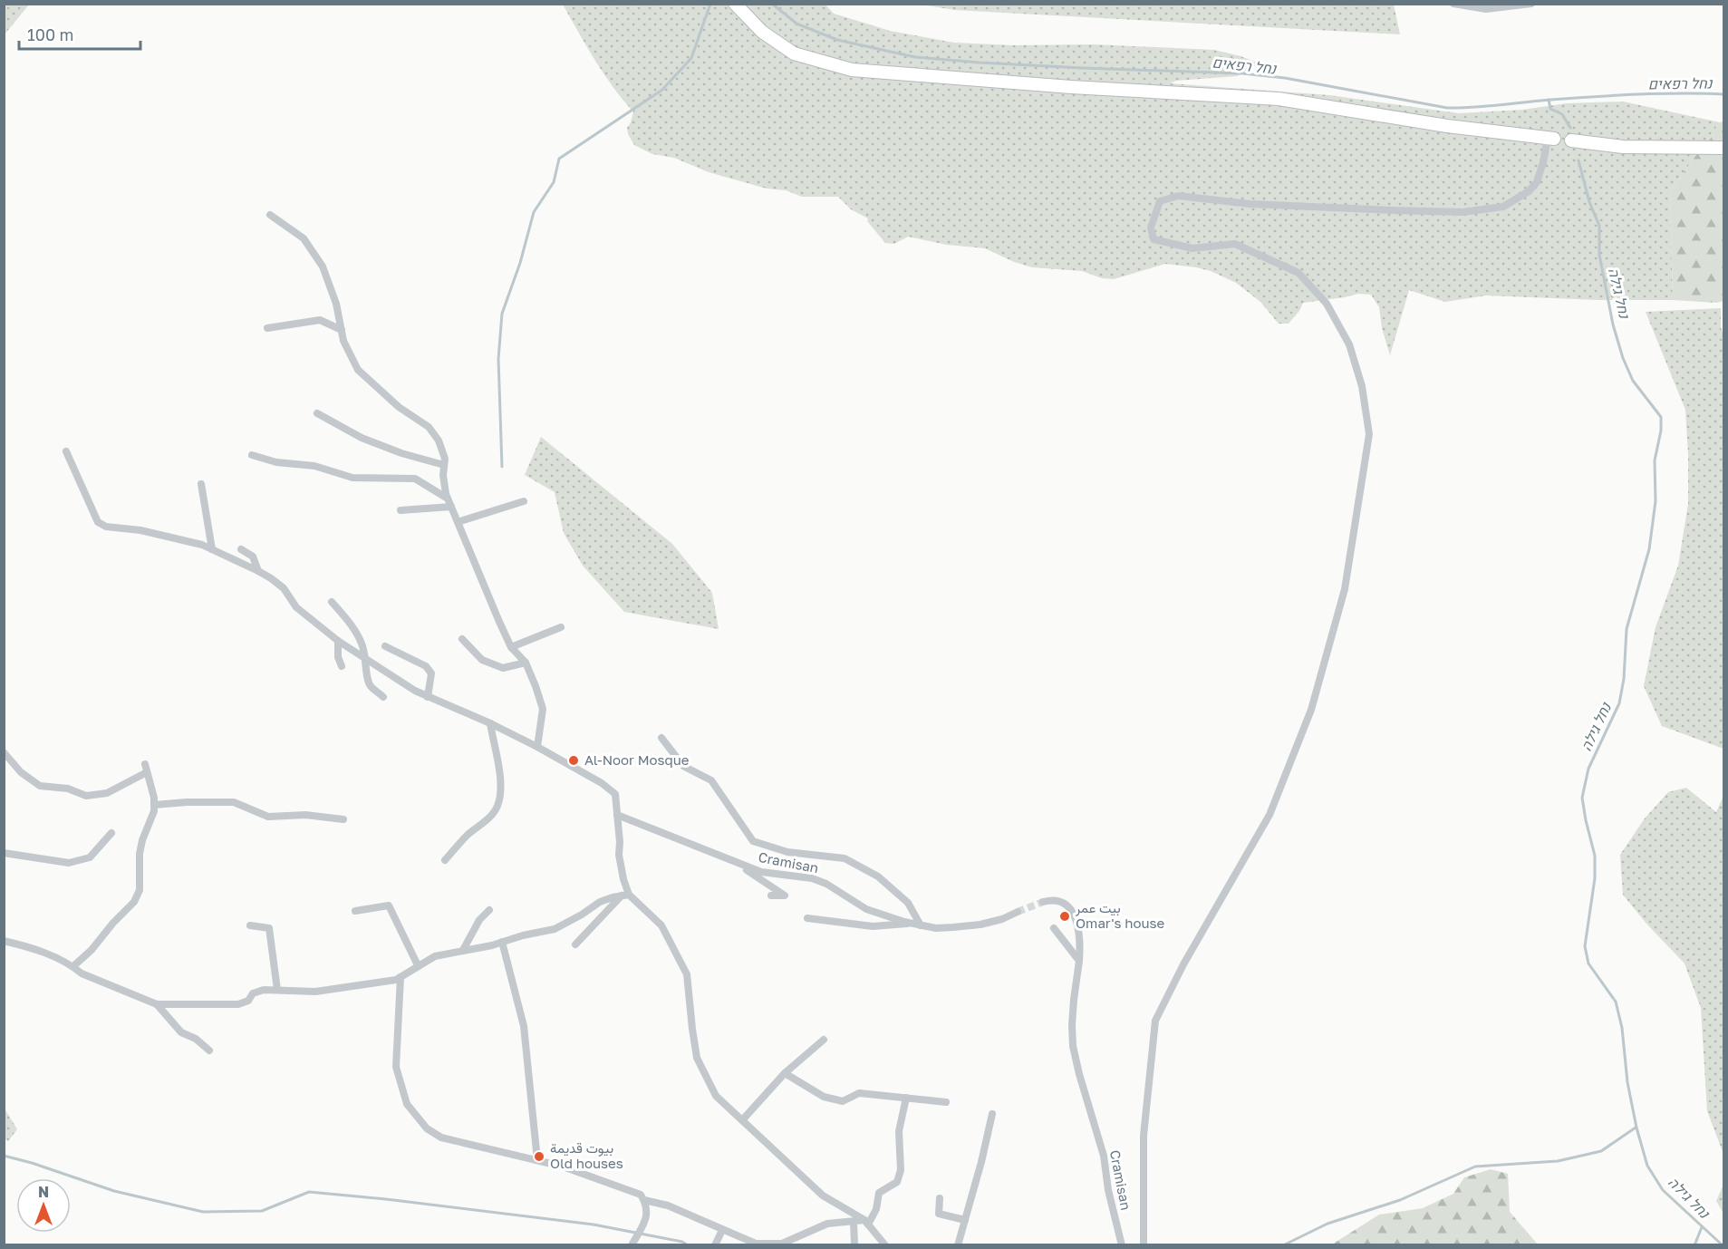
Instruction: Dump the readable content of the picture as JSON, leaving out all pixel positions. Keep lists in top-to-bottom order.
{
  "streets": {
    "street": ["Cramisan"]
  },
  "water": ["נחל רפאים", "נחל גילה"],
  "places": ["Al-Noor Mosque", "بيت عمر Omar's house", "بيوت قديمة Old houses"],
  "scale_bar": "100 m",
  "north": "top"
}
